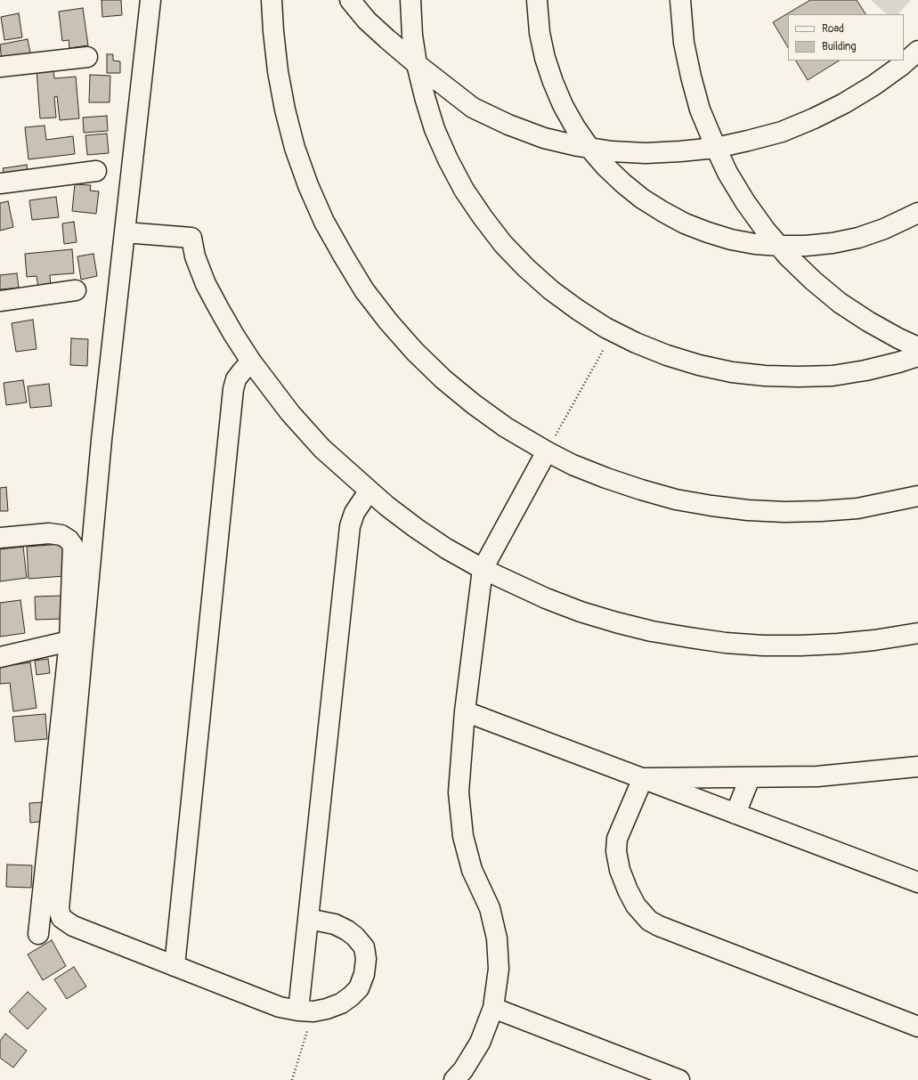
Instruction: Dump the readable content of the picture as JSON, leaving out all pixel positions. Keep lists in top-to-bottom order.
{
  "legend": ["Road", "Building"]
}
